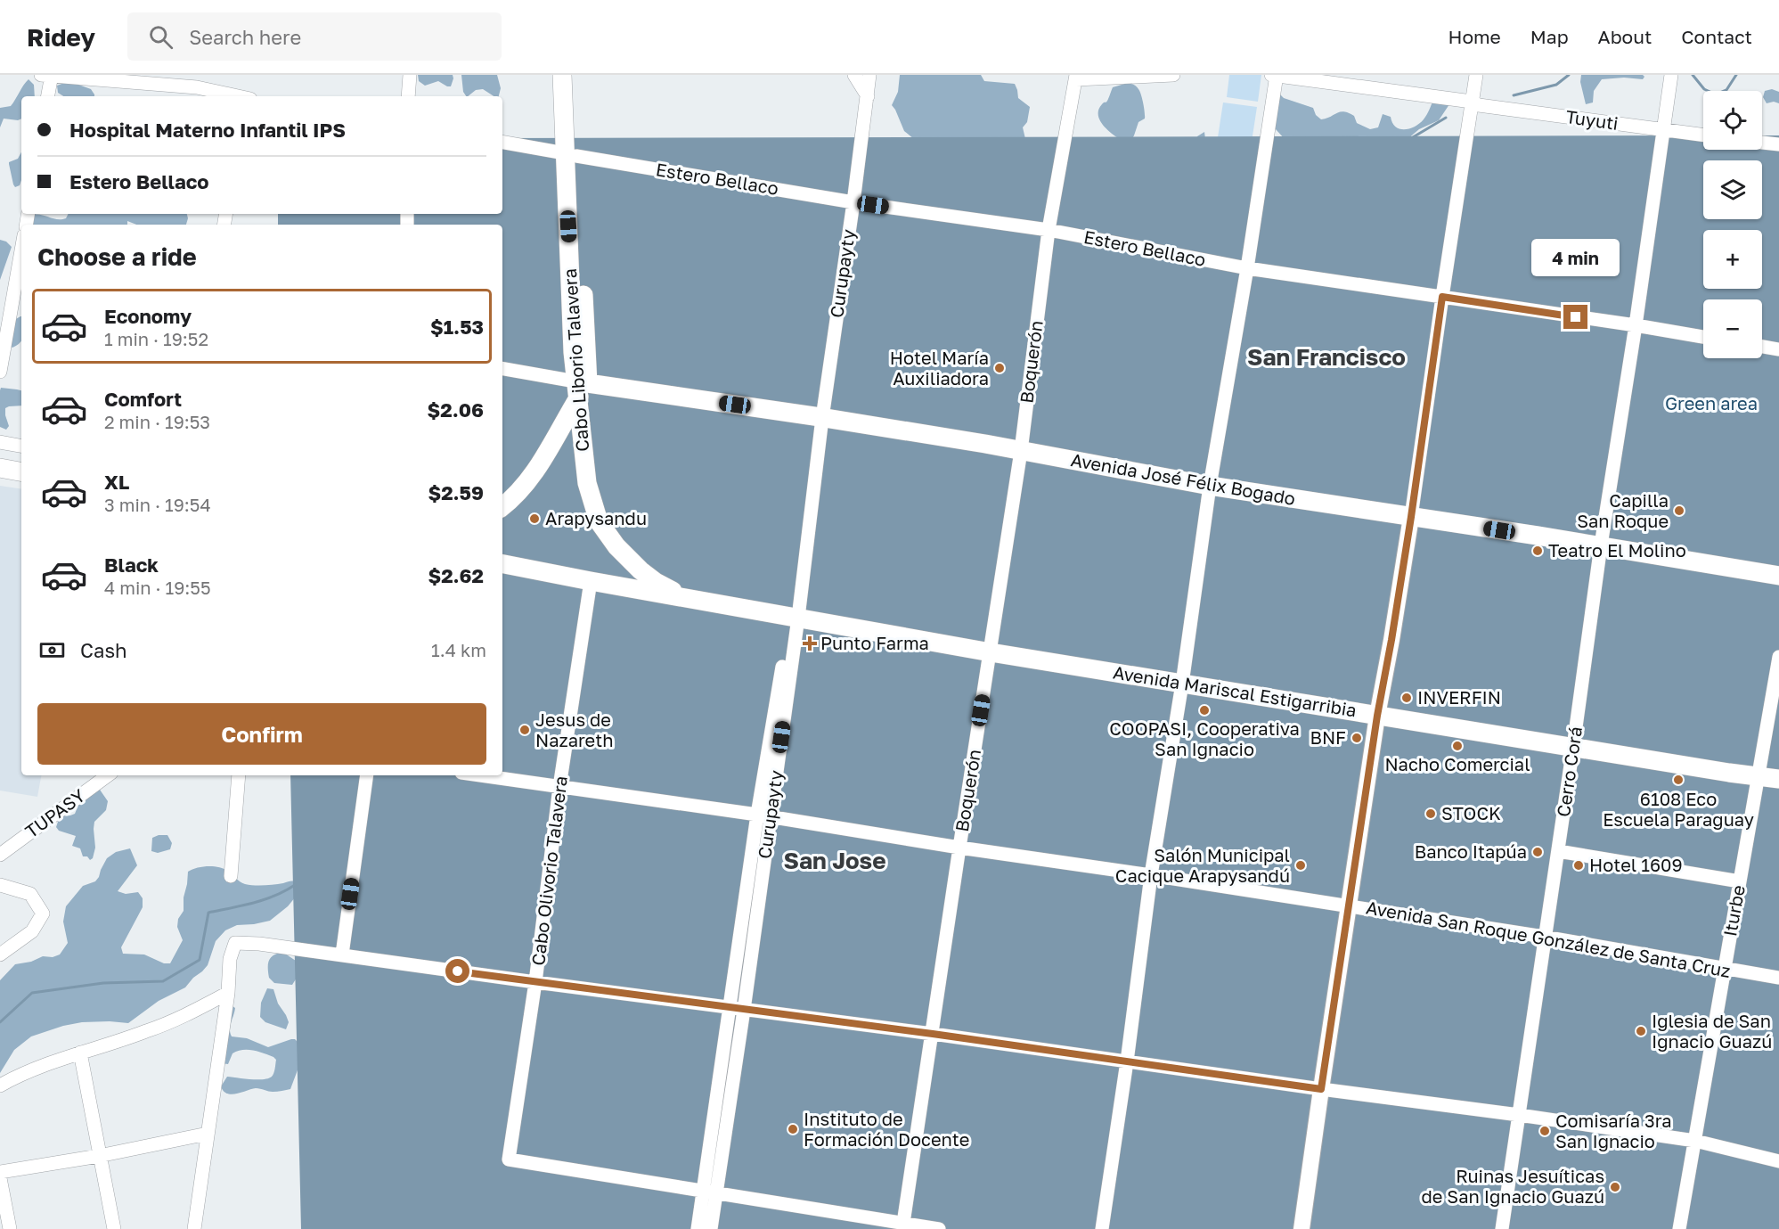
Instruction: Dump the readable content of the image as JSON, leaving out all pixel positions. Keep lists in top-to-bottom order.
{
  "streets": {
    "highway": ["Cabo Liborio Talavera", "Avenida José Félix Bogado", "Avenida Mariscal Estigarribia"],
    "street": [
      "Tuyuti",
      "Estero Bellaco",
      "Curupayty",
      "Boquerón",
      "Cerro Corá",
      "TUPASY",
      "Cabo Olivorio Talavera",
      "Iturbe",
      "Avenida San Roque González de Santa Cruz"
    ]
  },
  "crossings": [
    ["Tuyuti", "Cerro Corá"],
    ["Estero Bellaco", "Curupayty"],
    ["Estero Bellaco", "Cabo Liborio Talavera"],
    ["Estero Bellaco", "Boquerón"],
    ["Estero Bellaco", "Cerro Corá"],
    ["Curupayty", "Avenida José Félix Bogado"],
    ["Curupayty", "Avenida Mariscal Estigarribia"],
    ["Curupayty", "Cabo Olivorio Talavera"],
    ["Curupayty", "Avenida San Roque González de Santa Cruz"],
    ["Cabo Liborio Talavera", "Avenida José Félix Bogado"],
    ["Cabo Liborio Talavera", "Avenida Mariscal Estigarribia"],
    ["Boquerón", "Avenida José Félix Bogado"],
    ["Boquerón", "Avenida Mariscal Estigarribia"],
    ["Boquerón", "Avenida San Roque González de Santa Cruz"],
    ["Avenida José Félix Bogado", "Cerro Corá"],
    ["Avenida Mariscal Estigarribia", "Cerro Corá"],
    ["Avenida Mariscal Estigarribia", "Iturbe"],
    ["Cerro Corá", "Avenida San Roque González de Santa Cruz"],
    ["Cabo Olivorio Talavera", "Avenida San Roque González de Santa Cruz"],
    ["Iturbe", "Avenida San Roque González de Santa Cruz"]
  ],
  "districts": ["San Francisco", "San Jose"],
  "parks": ["Green area"],
  "places": {
    "other": [
      "Hotel María Auxiliadora",
      "Capilla San Roque",
      "Arapysandu",
      "Teatro El Molino",
      "INVERFIN",
      "COOPASI, Cooperativa San Ignacio",
      "Jesus de Nazareth",
      "BNF",
      "Nacho Comercial",
      "6108 Eco Escuela Paraguay",
      "STOCK",
      "Banco Itapúa",
      "Salón Municipal Cacique Arapysandú",
      "Hotel 1609",
      "Iglesia de San Ignacio Guazú",
      "Instituto de Formación Docente",
      "Comisaría 3ra San Ignacio",
      "Ruinas Jesuíticas de San Ignacio Guazú"
    ],
    "health": ["Punto Farma"]
  },
  "page": {
    "header": "Ridey",
    "search": "Search here",
    "nav": [
      "Home",
      "Map",
      "About",
      "Contact"
    ],
    "map_buttons": ["+", "−"],
    "banner": ["Hospital Materno Infantil IPS", "Estero Bellaco"],
    "heading": "Choose a ride",
    "bubble": "4 min",
    "list": [
      {
        "name": "Economy",
        "note": "1 min · 19:52",
        "value": "$1.53"
      },
      {
        "name": "Comfort",
        "note": "2 min · 19:53",
        "value": "$2.06"
      },
      {
        "name": "XL",
        "note": "3 min · 19:54",
        "value": "$2.59"
      },
      {
        "name": "Black",
        "note": "4 min · 19:55",
        "value": "$2.62"
      }
    ],
    "pay": ["Cash", "1.4 km"],
    "buttons": "Confirm"
  }
}
